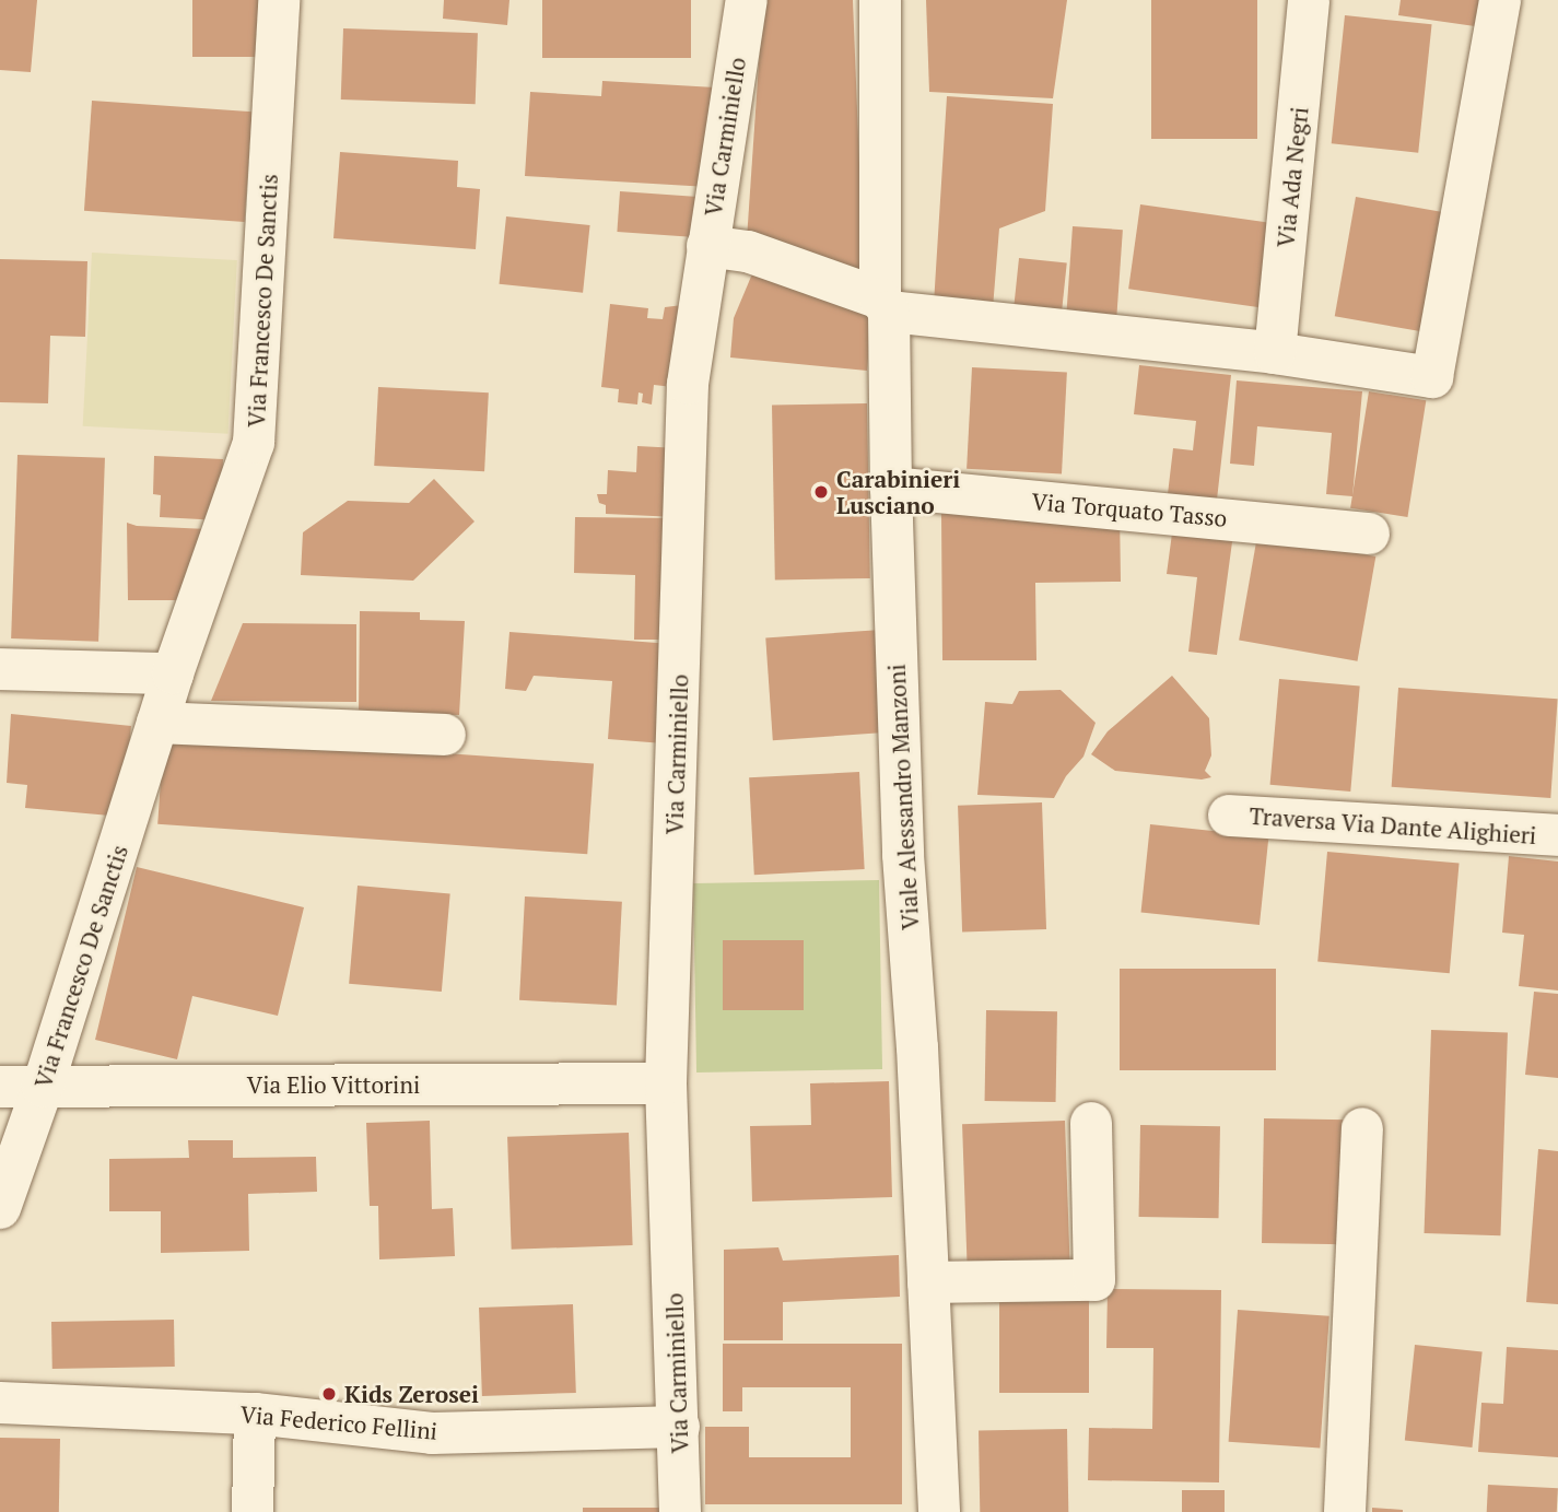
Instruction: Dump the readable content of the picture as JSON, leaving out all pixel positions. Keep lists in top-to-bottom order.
{
  "streets": {
    "street": [
      "Via Carminiello",
      "Via Ada Negri",
      "Via Francesco De Sanctis",
      "Via Torquato Tasso",
      "Viale Alessandro Manzoni",
      "Traversa Via Dante Alighieri",
      "Via Elio Vittorini",
      "Via Federico Fellini"
    ]
  },
  "crossings": [
    ["Via Carminiello", "Via Elio Vittorini"],
    ["Via Carminiello", "Via Federico Fellini"],
    ["Via Francesco De Sanctis", "Via Elio Vittorini"],
    ["Via Torquato Tasso", "Viale Alessandro Manzoni"]
  ],
  "places": ["Carabinieri Lusciano", "Kids Zerosei"]
}
